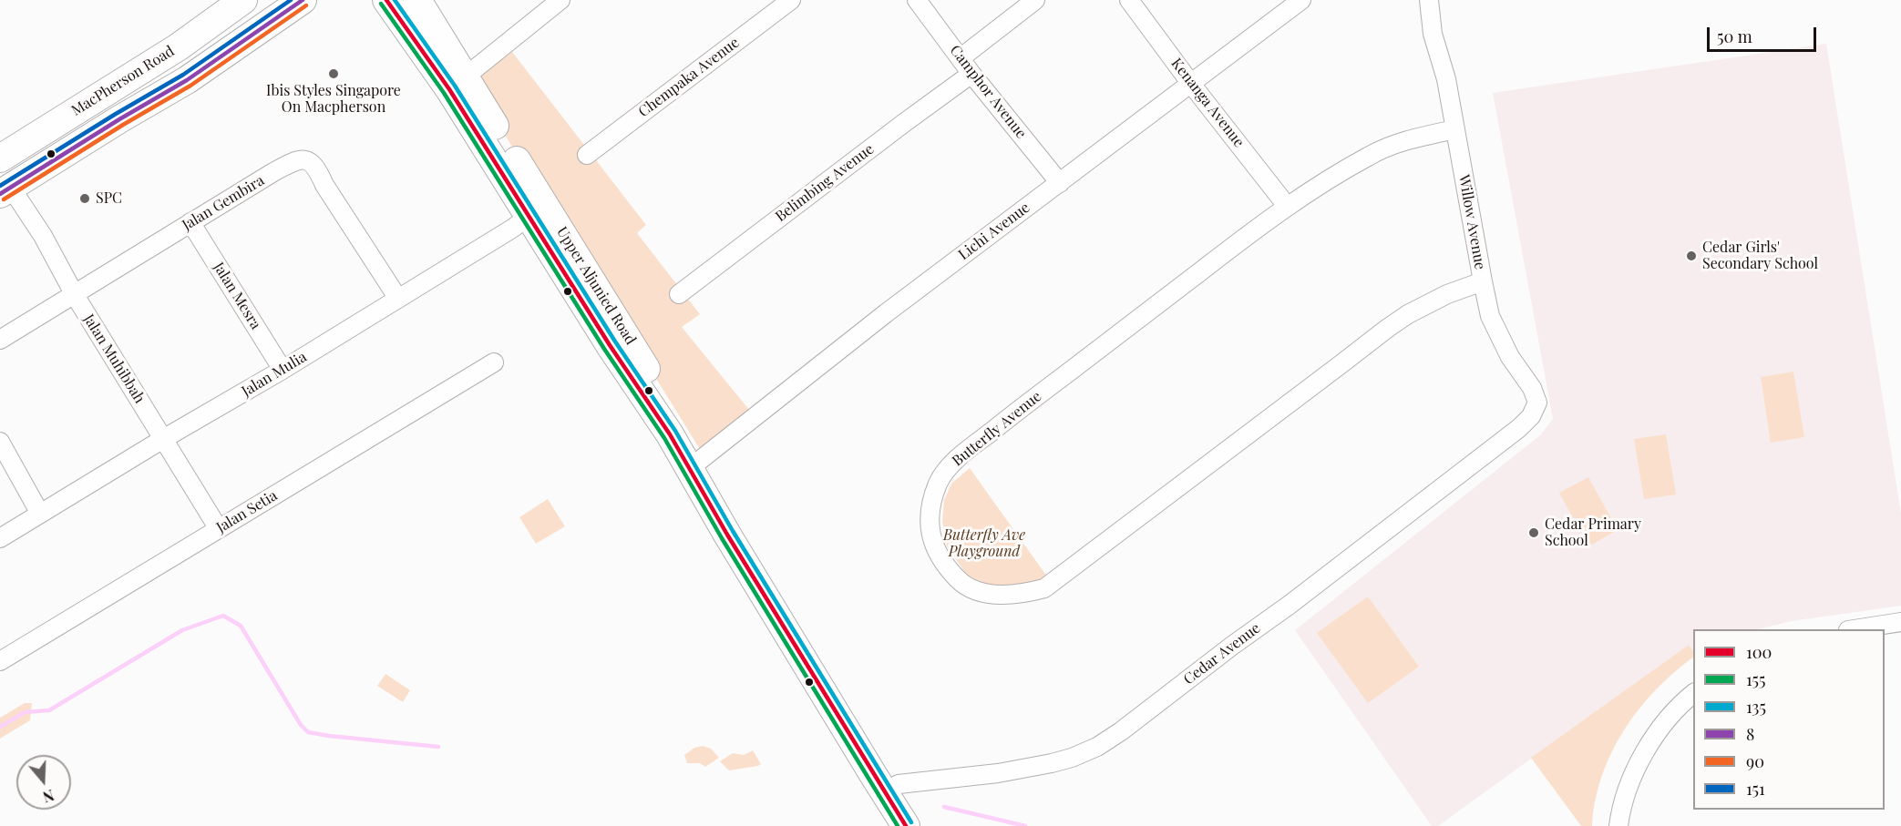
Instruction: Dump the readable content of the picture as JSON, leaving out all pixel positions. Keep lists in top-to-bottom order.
{
  "streets": {
    "main road": ["MacPherson Road", "Upper Aljunied Road"],
    "street": [
      "Chempaka Avenue",
      "Camphor Avenue",
      "Kenanga Avenue",
      "Belimbing Avenue",
      "Jalan Gembira",
      "Willow Avenue",
      "Lichi Avenue",
      "Jalan Mesra",
      "Jalan Muhibbah",
      "Jalan Mulia",
      "Butterfly Avenue",
      "Jalan Setia",
      "Cedar Avenue"
    ]
  },
  "crossings": [
    ["MacPherson Road", "Jalan Muhibbah"],
    ["Camphor Avenue", "Belimbing Avenue"],
    ["Camphor Avenue", "Lichi Avenue"],
    ["Kenanga Avenue", "Lichi Avenue"],
    ["Kenanga Avenue", "Butterfly Avenue"],
    ["Jalan Gembira", "Jalan Mesra"],
    ["Jalan Gembira", "Jalan Muhibbah"],
    ["Jalan Gembira", "Jalan Mulia"],
    ["Willow Avenue", "Butterfly Avenue"],
    ["Willow Avenue", "Cedar Avenue"],
    ["Lichi Avenue", "Upper Aljunied Road"],
    ["Upper Aljunied Road", "Jalan Mulia"],
    ["Upper Aljunied Road", "Cedar Avenue"],
    ["Jalan Mesra", "Jalan Mulia"],
    ["Jalan Muhibbah", "Jalan Mulia"],
    ["Jalan Muhibbah", "Jalan Setia"]
  ],
  "parks": ["Butterfly Ave Playground"],
  "places": [
    "Ibis Styles Singapore On Macpherson",
    "SPC",
    "Cedar Girls' Secondary School",
    "Cedar Primary School"
  ],
  "lines": [
    "transit line 100",
    "transit line 135",
    "transit line 8",
    "transit line 151",
    "transit line 155",
    "transit line 90"
  ],
  "legend": [
    "100",
    "155",
    "135",
    "8",
    "90",
    "151"
  ],
  "scale_bar": "50 m",
  "north": "bottom"
}
